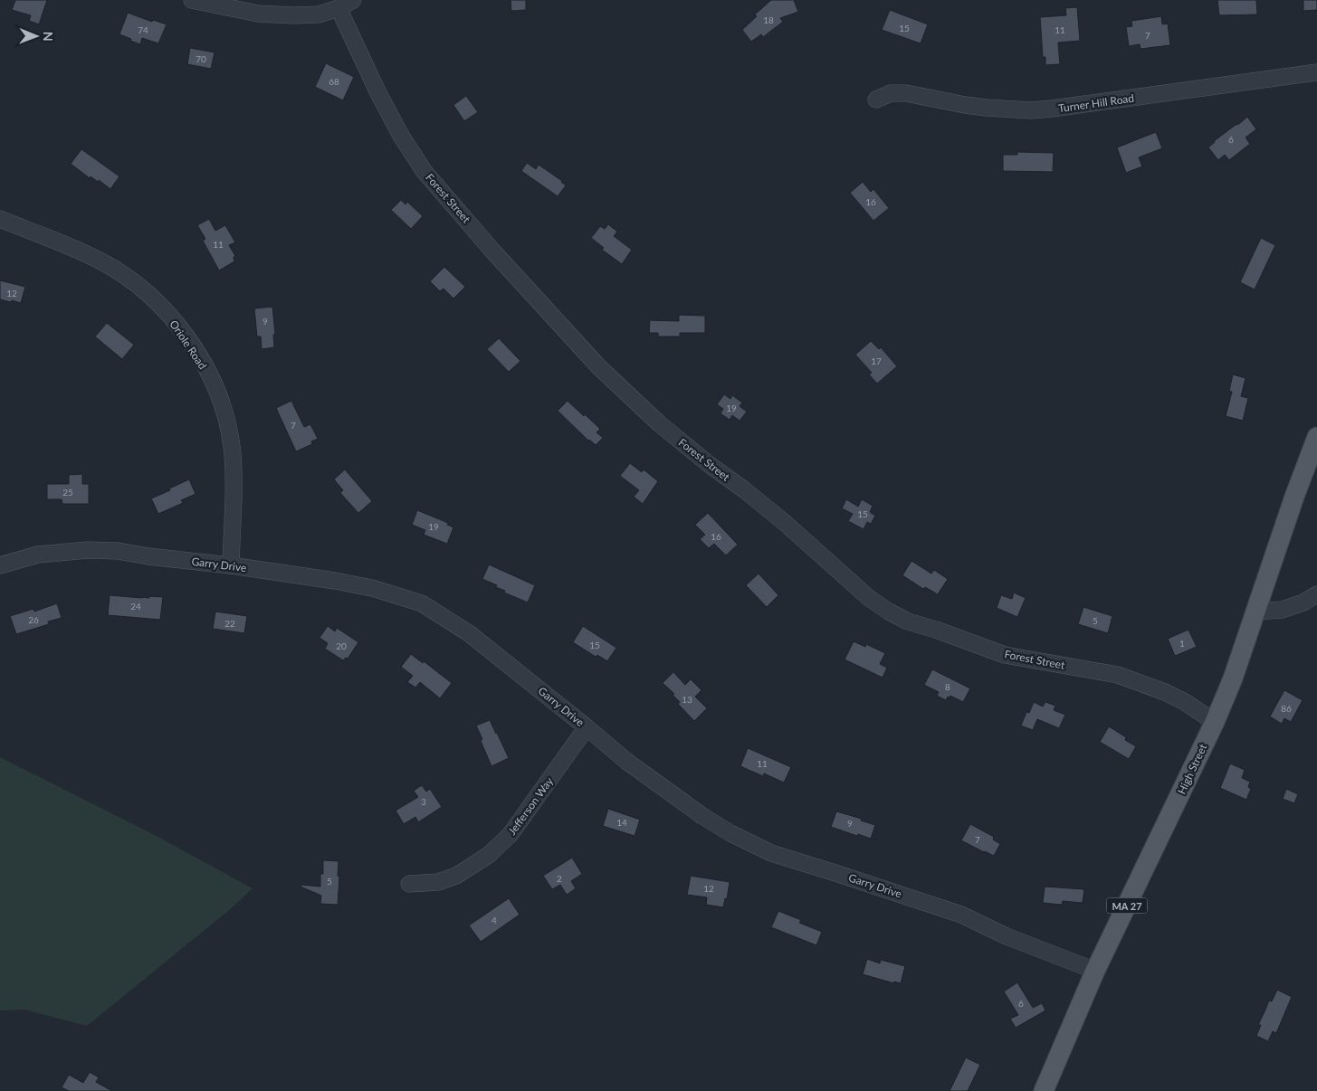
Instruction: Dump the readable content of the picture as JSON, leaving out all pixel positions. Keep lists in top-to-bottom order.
{
  "streets": {
    "main road": ["High Street", "MA 27"],
    "street": [
      "Turner Hill Road",
      "Forest Street",
      "Oriole Road",
      "Garry Drive",
      "Jefferson Way"
    ]
  },
  "crossings": [
    ["Forest Street", "High Street"],
    ["Oriole Road", "Garry Drive"],
    ["Garry Drive", "High Street"],
    ["Garry Drive", "Jefferson Way"]
  ],
  "house_numbers": [
    "18",
    "15",
    "74",
    "11",
    "7",
    "70",
    "68",
    "6",
    "16",
    "11",
    "12",
    "9",
    "17",
    "19",
    "7",
    "25",
    "15",
    "19",
    "16",
    "24",
    "26",
    "5",
    "22",
    "1",
    "15",
    "20",
    "8",
    "13",
    "86",
    "11",
    "3",
    "14",
    "9",
    "7",
    "2",
    "5",
    "12",
    "4",
    "6"
  ],
  "north": "right"
}
